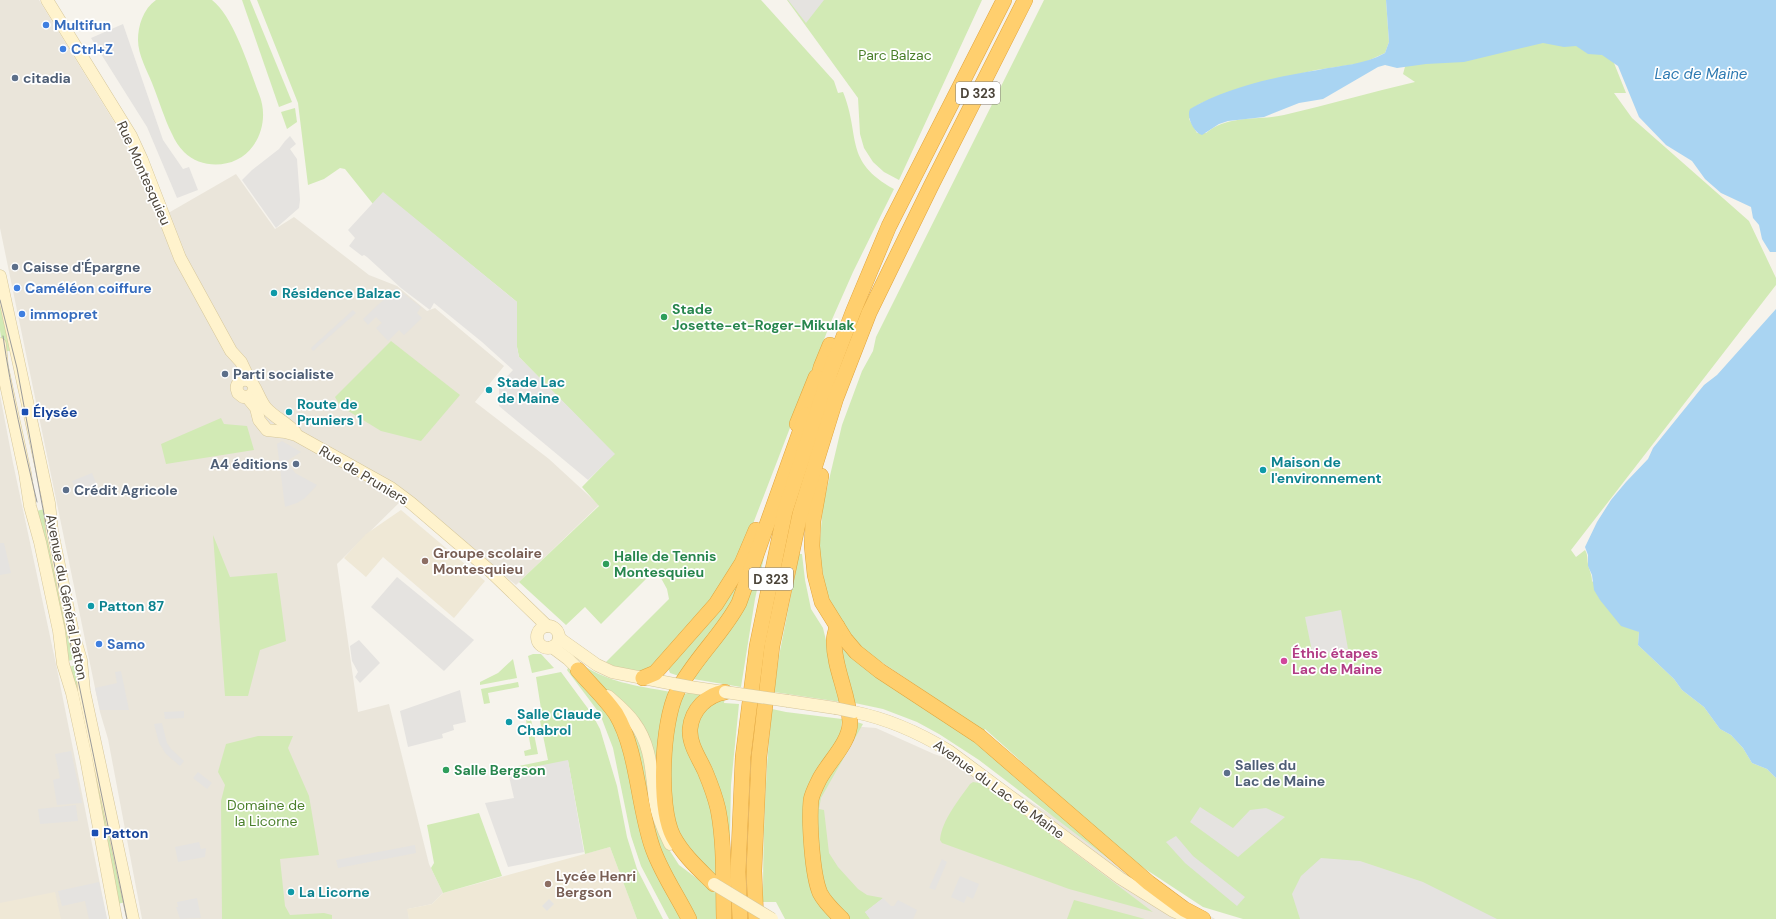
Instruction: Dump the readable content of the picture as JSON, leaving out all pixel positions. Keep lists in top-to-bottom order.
{
  "streets": {
    "highway": ["D 323"],
    "street": [
      "Rue Montesquieu",
      "Rue de Pruniers",
      "Avenue du Général Patton",
      "Avenue du Lac de Maine"
    ]
  },
  "crossings": [
    ["Rue Montesquieu", "Rue de Pruniers"],
    ["Rue de Pruniers", "Avenue du Lac de Maine"]
  ],
  "water": ["Lac de Maine"],
  "parks": ["Parc Balzac", "Domaine de la Licorne"],
  "places": {
    "other": [
      "Multifun",
      "Ctrl+Z",
      "citadia",
      "Caisse d'Épargne",
      "Caméléon coiffure",
      "Résidence Balzac",
      "immopret",
      "Stade Josette-et-Roger-Mikulak",
      "Parti socialiste",
      "Stade Lac de Maine",
      "Route de Pruniers 1",
      "A4 éditions",
      "Maison de l'environnement",
      "Crédit Agricole",
      "Groupe scolaire Montesquieu",
      "Halle de Tennis Montesquieu",
      "Patton 87",
      "Samo",
      "Éthic étapes Lac de Maine",
      "Salle Claude Chabrol",
      "Salle Bergson",
      "Salles du Lac de Maine",
      "Lycée Henri Bergson",
      "La Licorne"
    ],
    "transit": ["Élysée", "Patton"]
  }
}
